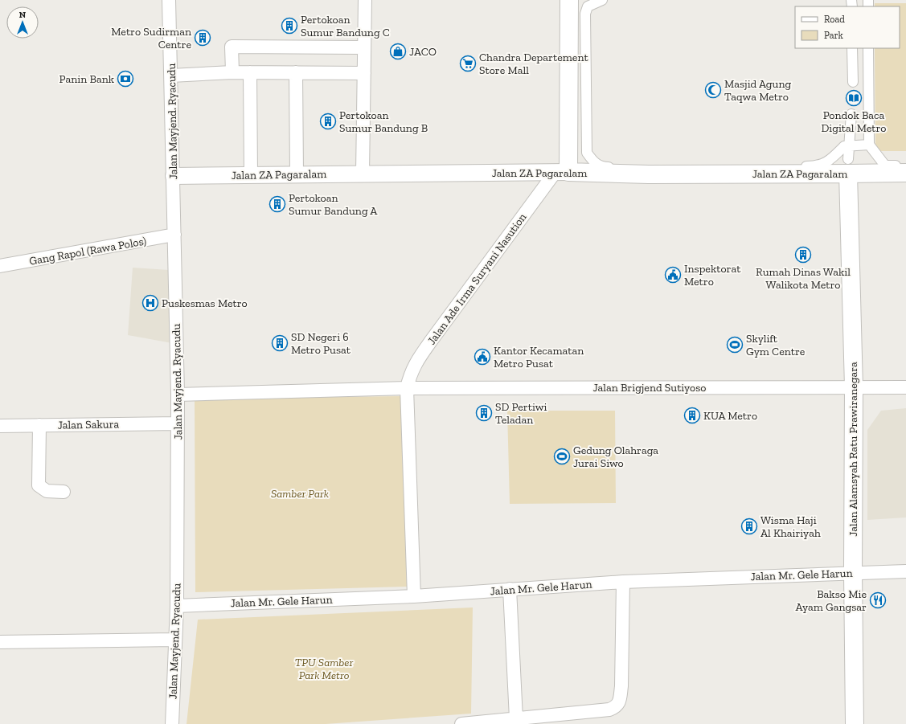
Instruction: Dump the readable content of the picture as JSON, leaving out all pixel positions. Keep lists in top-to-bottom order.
{
  "streets": {
    "main road": ["Jalan ZA Pagaralam", "Jalan Alamsyah Ratu Prawiranegara"],
    "street": [
      "Jalan Mayjend. Ryacudu",
      "Gang Rapol (Rawa Polos)",
      "Jalan Ade Irma Suryani Nasution",
      "Jalan Brigjend Sutiyoso",
      "Jalan Sakura",
      "Jalan Mr. Gele Harun"
    ]
  },
  "crossings": [
    ["Jalan Mayjend. Ryacudu", "Jalan ZA Pagaralam"],
    ["Jalan Mayjend. Ryacudu", "Gang Rapol (Rawa Polos)"],
    ["Jalan Mayjend. Ryacudu", "Jalan Brigjend Sutiyoso"],
    ["Jalan Mayjend. Ryacudu", "Jalan Sakura"],
    ["Jalan Mayjend. Ryacudu", "Jalan Mr. Gele Harun"],
    ["Jalan ZA Pagaralam", "Jalan Ade Irma Suryani Nasution"],
    ["Jalan ZA Pagaralam", "Jalan Alamsyah Ratu Prawiranegara"],
    ["Jalan Ade Irma Suryani Nasution", "Jalan Brigjend Sutiyoso"],
    ["Jalan Ade Irma Suryani Nasution", "Jalan Mr. Gele Harun"],
    ["Jalan Brigjend Sutiyoso", "Jalan Alamsyah Ratu Prawiranegara"],
    ["Jalan Alamsyah Ratu Prawiranegara", "Jalan Mr. Gele Harun"]
  ],
  "parks": ["Samber Park", "TPU Samber Park Metro"],
  "places": {
    "building": [
      "Pertokoan Sumur Bandung C",
      "Metro Sudirman Centre",
      "Pertokoan Sumur Bandung B",
      "Pertokoan Sumur Bandung A",
      "Rumah Dinas Wakil Walikota Metro",
      "SD Negeri 6 Metro Pusat",
      "SD Pertiwi Teladan",
      "KUA Metro",
      "Wisma Haji Al Khairiyah"
    ],
    "shop": ["JACO"],
    "supermarket": ["Chandra Departement Store Mall"],
    "bank": ["Panin Bank"],
    "mosque": ["Masjid Agung Taqwa Metro"],
    "library": ["Pondok Baca Digital Metro"],
    "public building": ["Inspektorat Metro", "Kantor Kecamatan Metro Pusat"],
    "hospital": ["Puskesmas Metro"],
    "sports": ["Skylift Gym Centre", "Gedung Olahraga Jurai Siwo"],
    "restaurant": ["Bakso Mie Ayam Gangsar"]
  },
  "legend": ["Road", "Park"],
  "north": "top"
}
